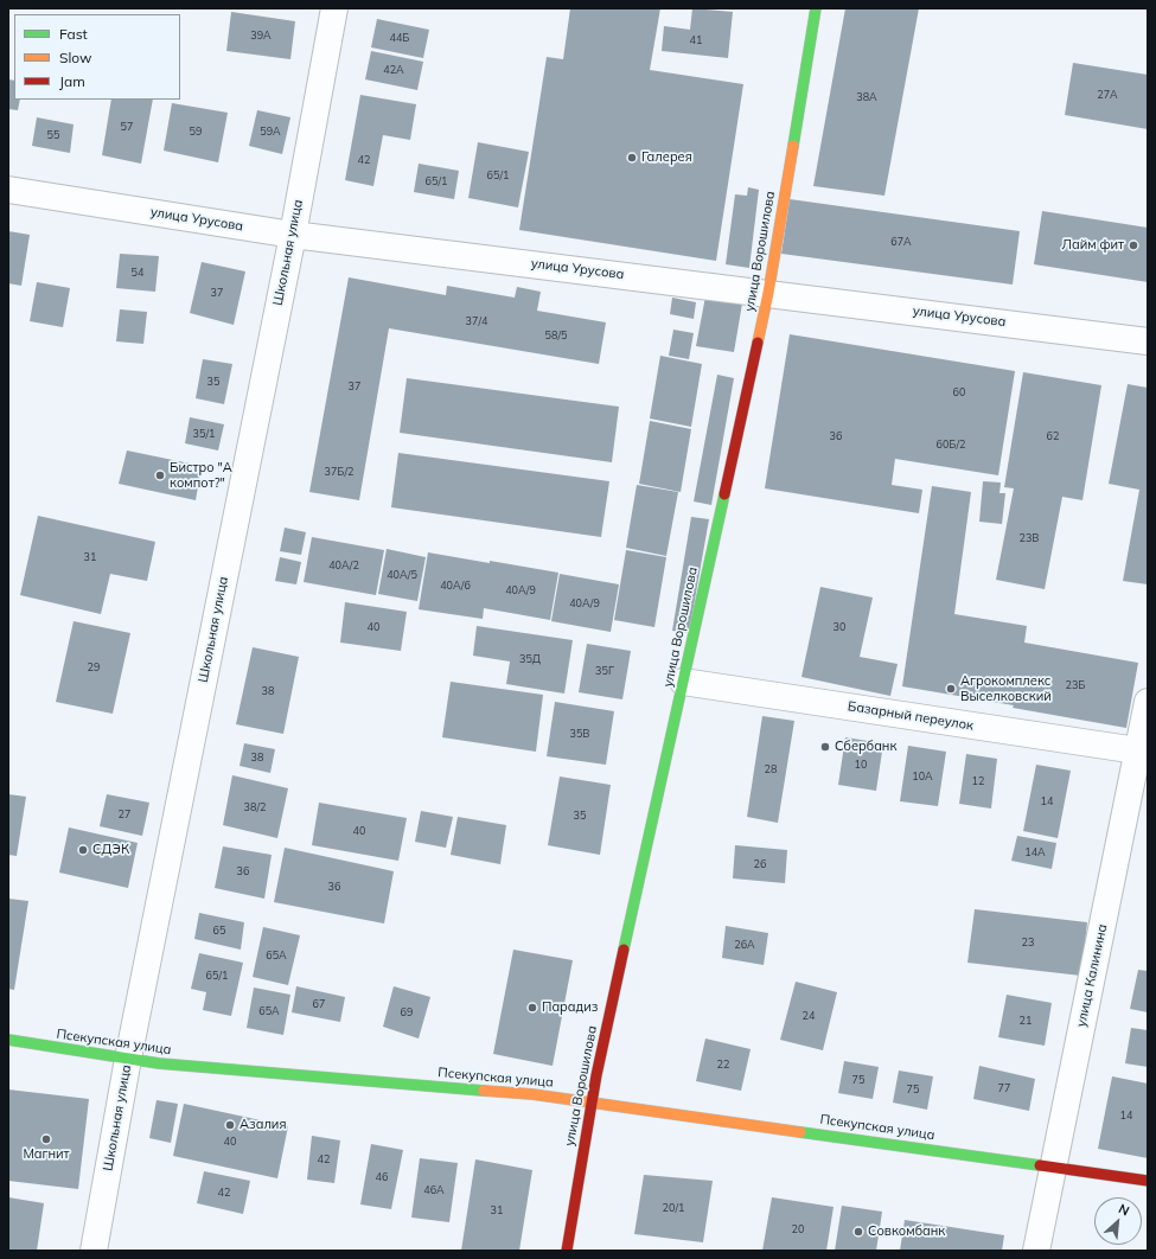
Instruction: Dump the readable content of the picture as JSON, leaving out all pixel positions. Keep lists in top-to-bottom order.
{
  "streets": {
    "street": [
      "улица Урусова",
      "улица Ворошилова",
      "Школьная улица",
      "Базарный переулок",
      "улица Калинина",
      "Псекупская улица"
    ]
  },
  "crossings": [
    ["улица Урусова", "улица Ворошилова"],
    ["улица Урусова", "Школьная улица"],
    ["улица Ворошилова", "Базарный переулок"],
    ["улица Ворошилова", "Псекупская улица"],
    ["Школьная улица", "Псекупская улица"],
    ["Базарный переулок", "улица Калинина"],
    ["улица Калинина", "Псекупская улица"]
  ],
  "places": [
    "Галерея",
    "Лайм фит",
    "Бистро \"А компот?\"",
    "Агрокомплекс Выселковский",
    "Сбербанк",
    "СДЭК",
    "Парадиз",
    "Азалия",
    "Магнит",
    "Совкомбанк"
  ],
  "house_numbers": [
    "39А",
    "44Б",
    "41",
    "42А",
    "27А",
    "38А",
    "57",
    "59",
    "59А",
    "55",
    "42",
    "65/1",
    "65/1",
    "67А",
    "54",
    "37",
    "37/4",
    "58/5",
    "35",
    "37",
    "60",
    "35/1",
    "36",
    "62",
    "60Б/2",
    "37Б/2",
    "23В",
    "31",
    "40А/2",
    "40А/5",
    "40А/6",
    "40А/9",
    "40А/9",
    "40",
    "30",
    "35Д",
    "29",
    "35Г",
    "23Б",
    "38",
    "35В",
    "38",
    "10",
    "28",
    "10А",
    "12",
    "14",
    "38/2",
    "27",
    "35",
    "40",
    "14А",
    "26",
    "36",
    "36",
    "65",
    "23",
    "26А",
    "65А",
    "65/1",
    "67",
    "65А",
    "69",
    "24",
    "21",
    "22",
    "75",
    "77",
    "75",
    "14",
    "40",
    "42",
    "46",
    "46А",
    "42",
    "20/1",
    "31",
    "20"
  ],
  "legend": ["Fast", "Slow", "Jam"],
  "north": "top right"
}
